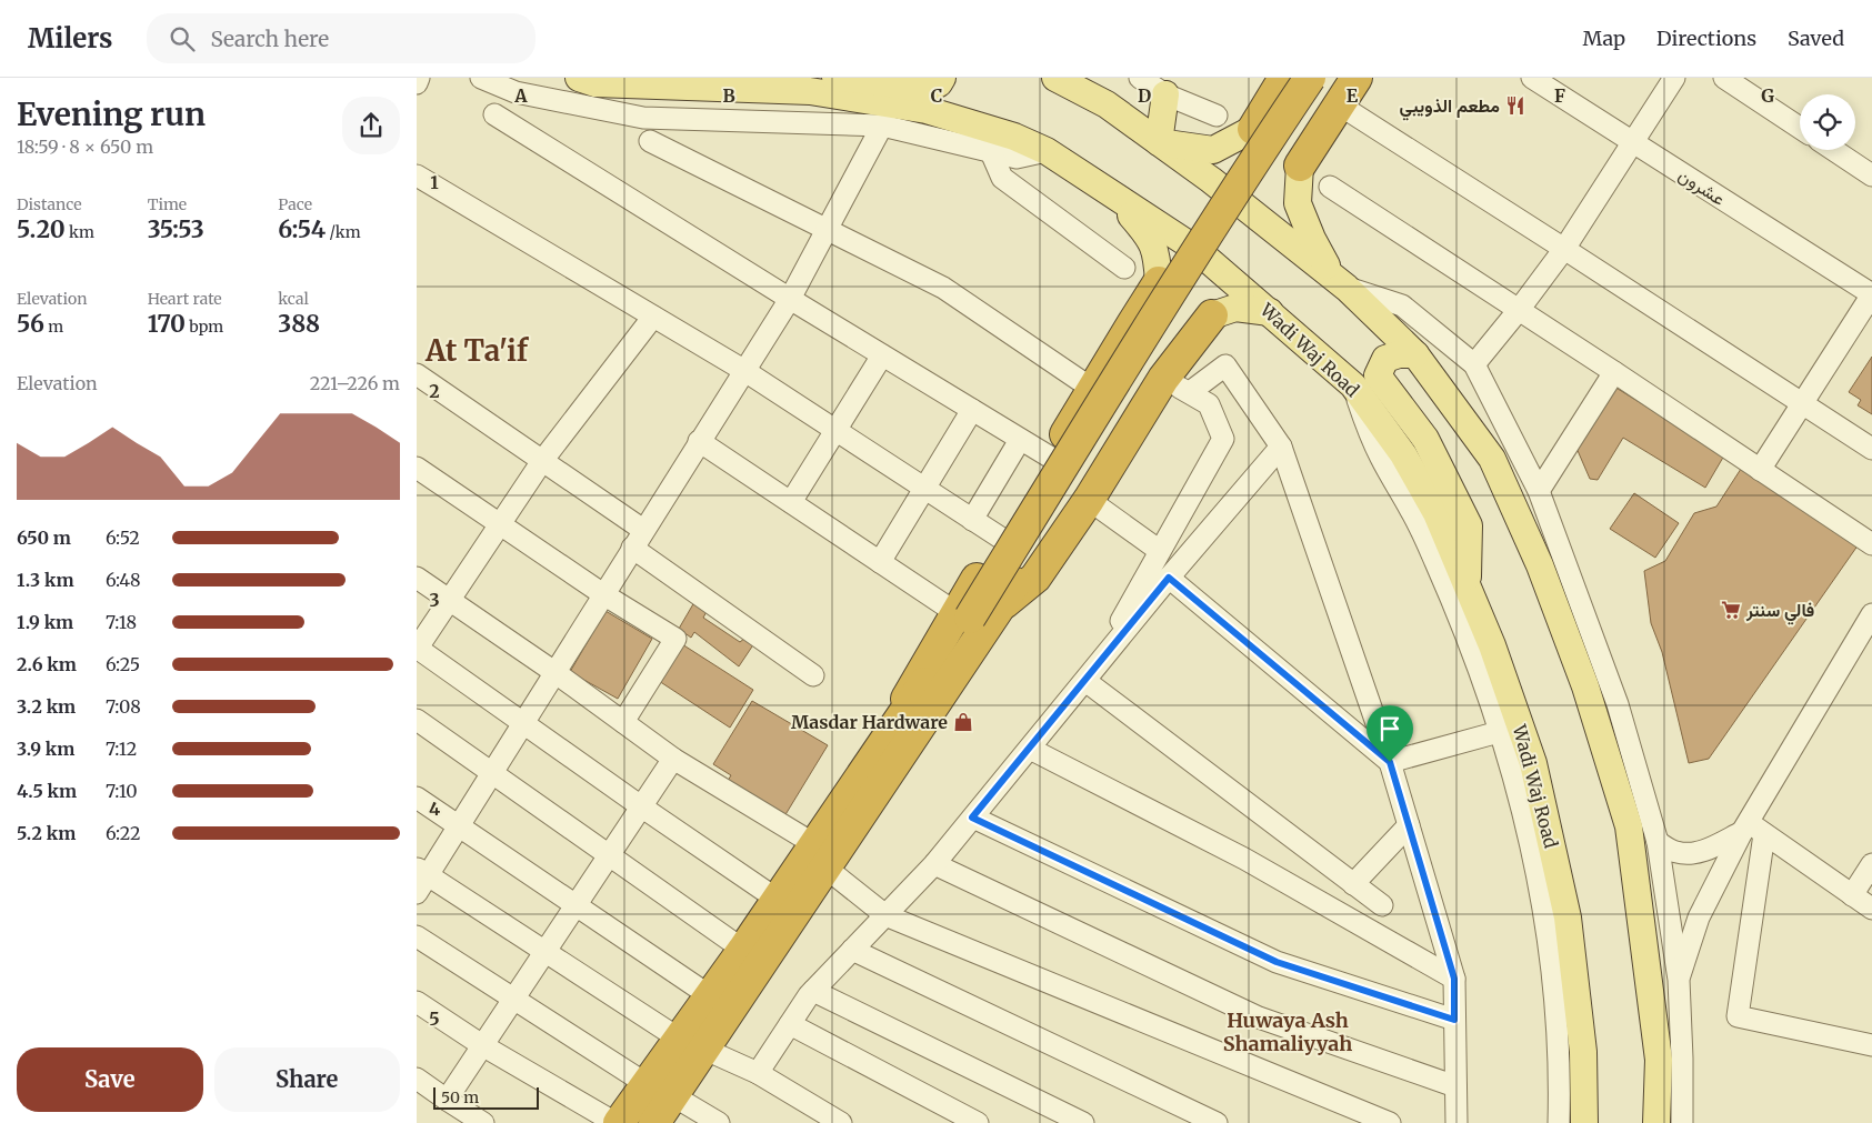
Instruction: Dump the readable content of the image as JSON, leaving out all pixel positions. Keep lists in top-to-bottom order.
{
  "streets": {
    "main road": ["Wadi Waj Road"],
    "street": ["عشرون"]
  },
  "districts": ["At Ta'if", "Huwaya Ash Shamaliyyah"],
  "places": {
    "restaurant": ["مطعم الذويبي"],
    "supermarket": ["فالي سنتر"],
    "shop": ["Masdar Hardware"]
  },
  "scale_bar": "50 m",
  "page": {
    "header": "Milers",
    "search": "Search here",
    "nav": ["Map", "Directions", "Saved"],
    "heading": ["Evening run", "18:59 · 8 × 650 m"],
    "stats": [
      ["Distance", "5.20 km"],
      ["Time", "35:53"],
      ["Pace", "6:54 /km"],
      ["Elevation", "56 m"],
      ["Heart rate", "170 bpm"],
      ["kcal", "388"]
    ],
    "chart": ["Elevation", "221–226 m"],
    "list": [
      {
        "name": "650 m",
        "note": "6:52"
      },
      {
        "name": "1.3 km",
        "note": "6:48"
      },
      {
        "name": "1.9 km",
        "note": "7:18"
      },
      {
        "name": "2.6 km",
        "note": "6:25"
      },
      {
        "name": "3.2 km",
        "note": "7:08"
      },
      {
        "name": "3.9 km",
        "note": "7:12"
      },
      {
        "name": "4.5 km",
        "note": "7:10"
      },
      {
        "name": "5.2 km",
        "note": "6:22"
      }
    ],
    "buttons": ["Save", "Share"],
    "scale": "50 m"
  },
  "grid": {
    "columns": [
      "A",
      "B",
      "C",
      "D",
      "E",
      "F",
      "G"
    ],
    "rows": [
      "1",
      "2",
      "3",
      "4",
      "5"
    ]
  }
}
